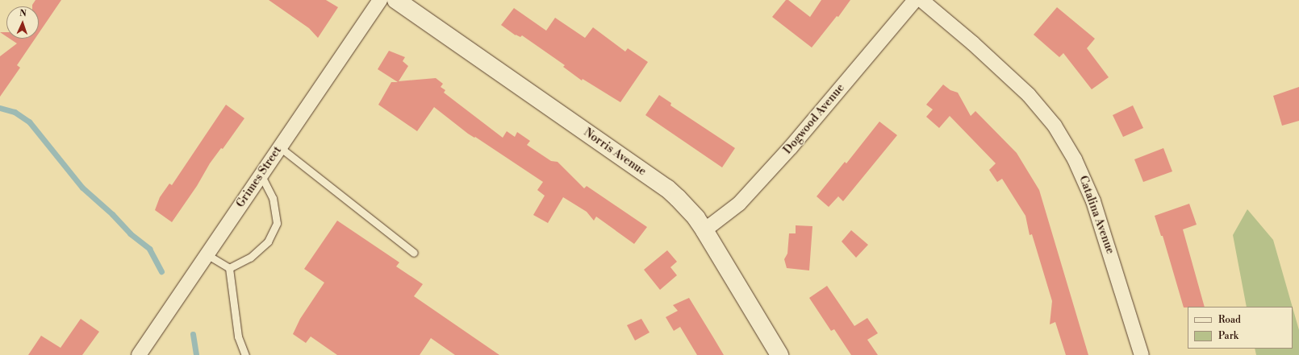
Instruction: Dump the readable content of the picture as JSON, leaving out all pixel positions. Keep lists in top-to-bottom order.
{
  "streets": {
    "street": [
      "Dogwood Avenue",
      "Norris Avenue",
      "Grimes Street",
      "Catalina Avenue"
    ]
  },
  "crossings": [
    ["Dogwood Avenue", "Norris Avenue"]
  ],
  "legend": ["Road", "Park"],
  "north": "top"
}
